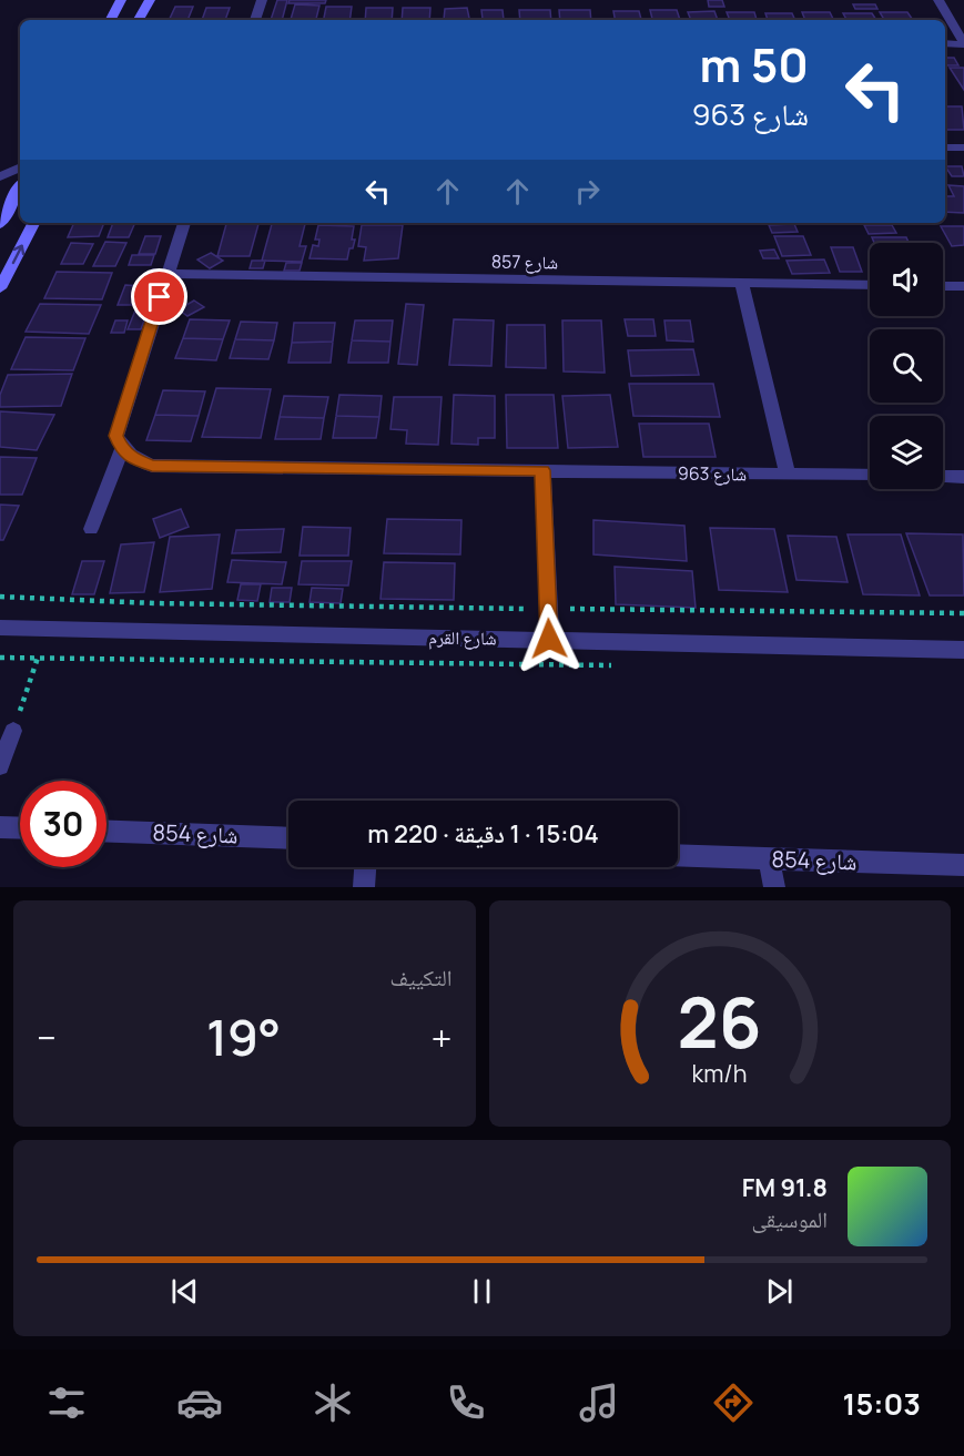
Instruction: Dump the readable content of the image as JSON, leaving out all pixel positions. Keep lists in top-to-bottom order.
{
  "streets": {
    "street": [
      "شارع 857",
      "شارع 963",
      "شارع القرم",
      "شارع 854"
    ]
  },
  "page": {
    "turn": ["50 m", "شارع 963"],
    "limit": "30",
    "trip": "15:04 · 1 دقيقة · 220 m",
    "tile": "التكييف",
    "heat": ["−", "19°", "+"],
    "song": ["91.8 FM", "الموسيقى"],
    "tabs": "15:03",
    "gauge": ["26", "km/h"]
  }
}
